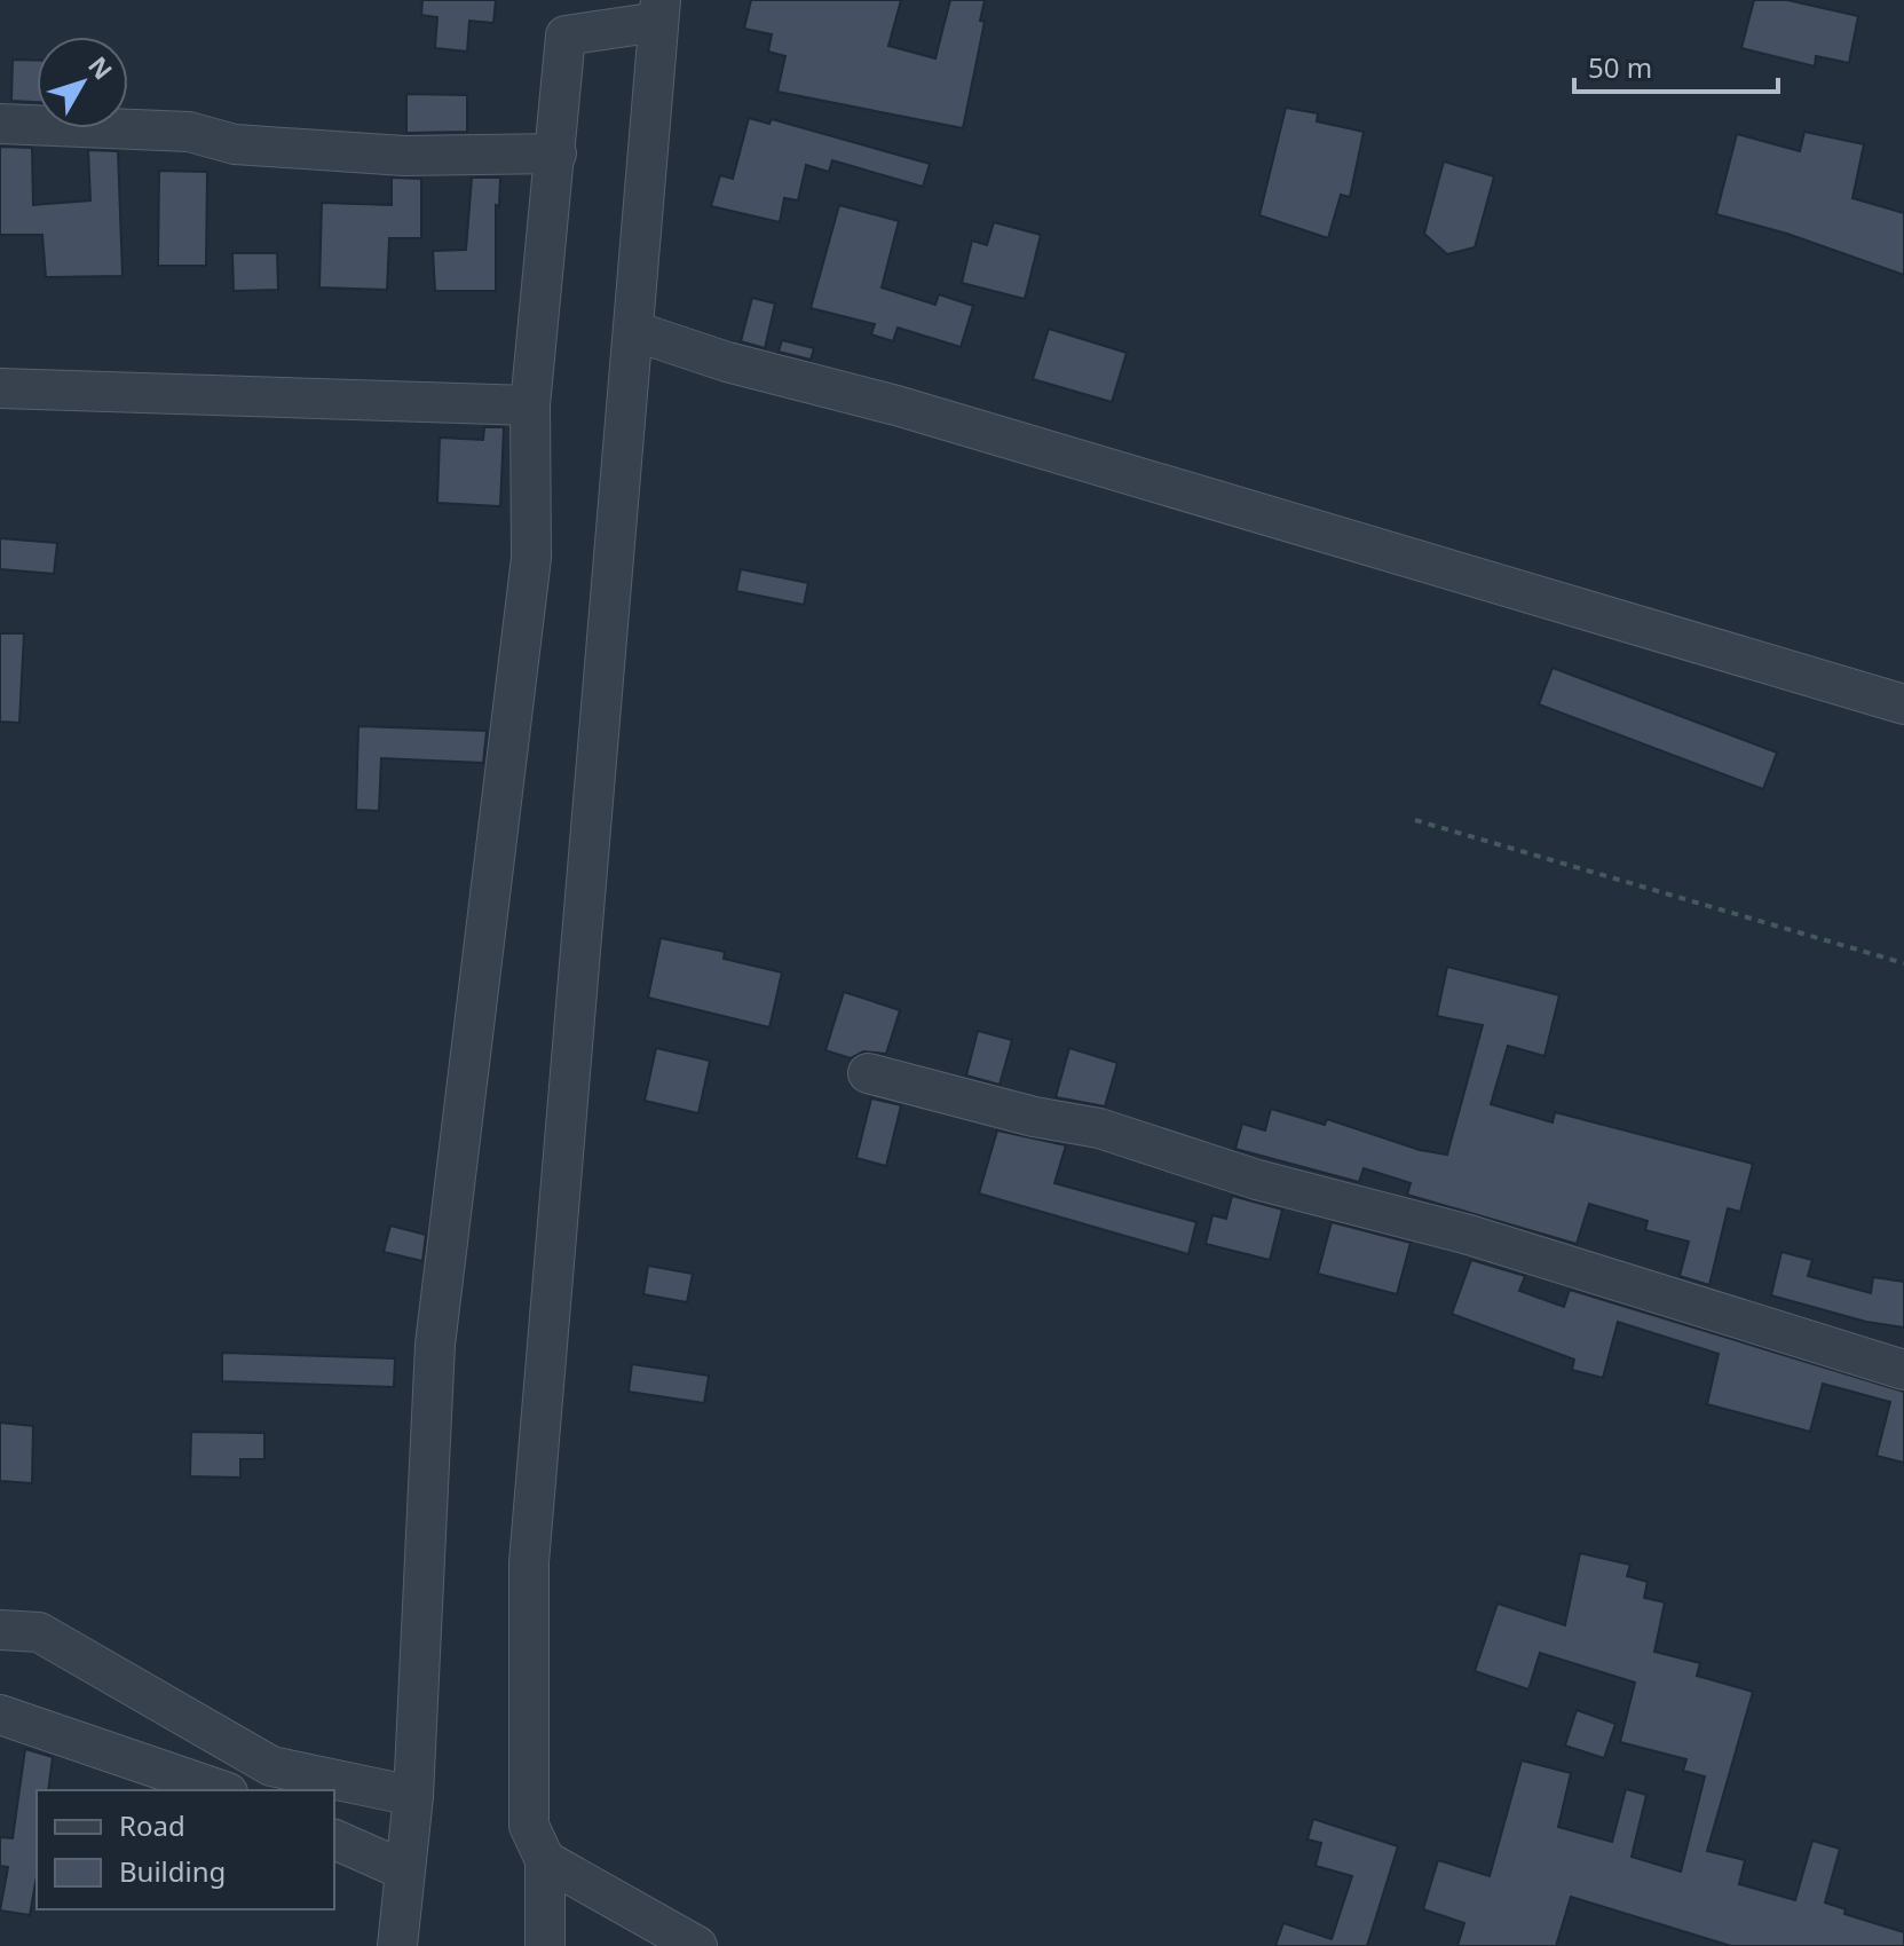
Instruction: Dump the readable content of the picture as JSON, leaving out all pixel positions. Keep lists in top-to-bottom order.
{
  "legend": ["Road", "Building"],
  "scale_bar": "50 m",
  "north": "top right"
}
